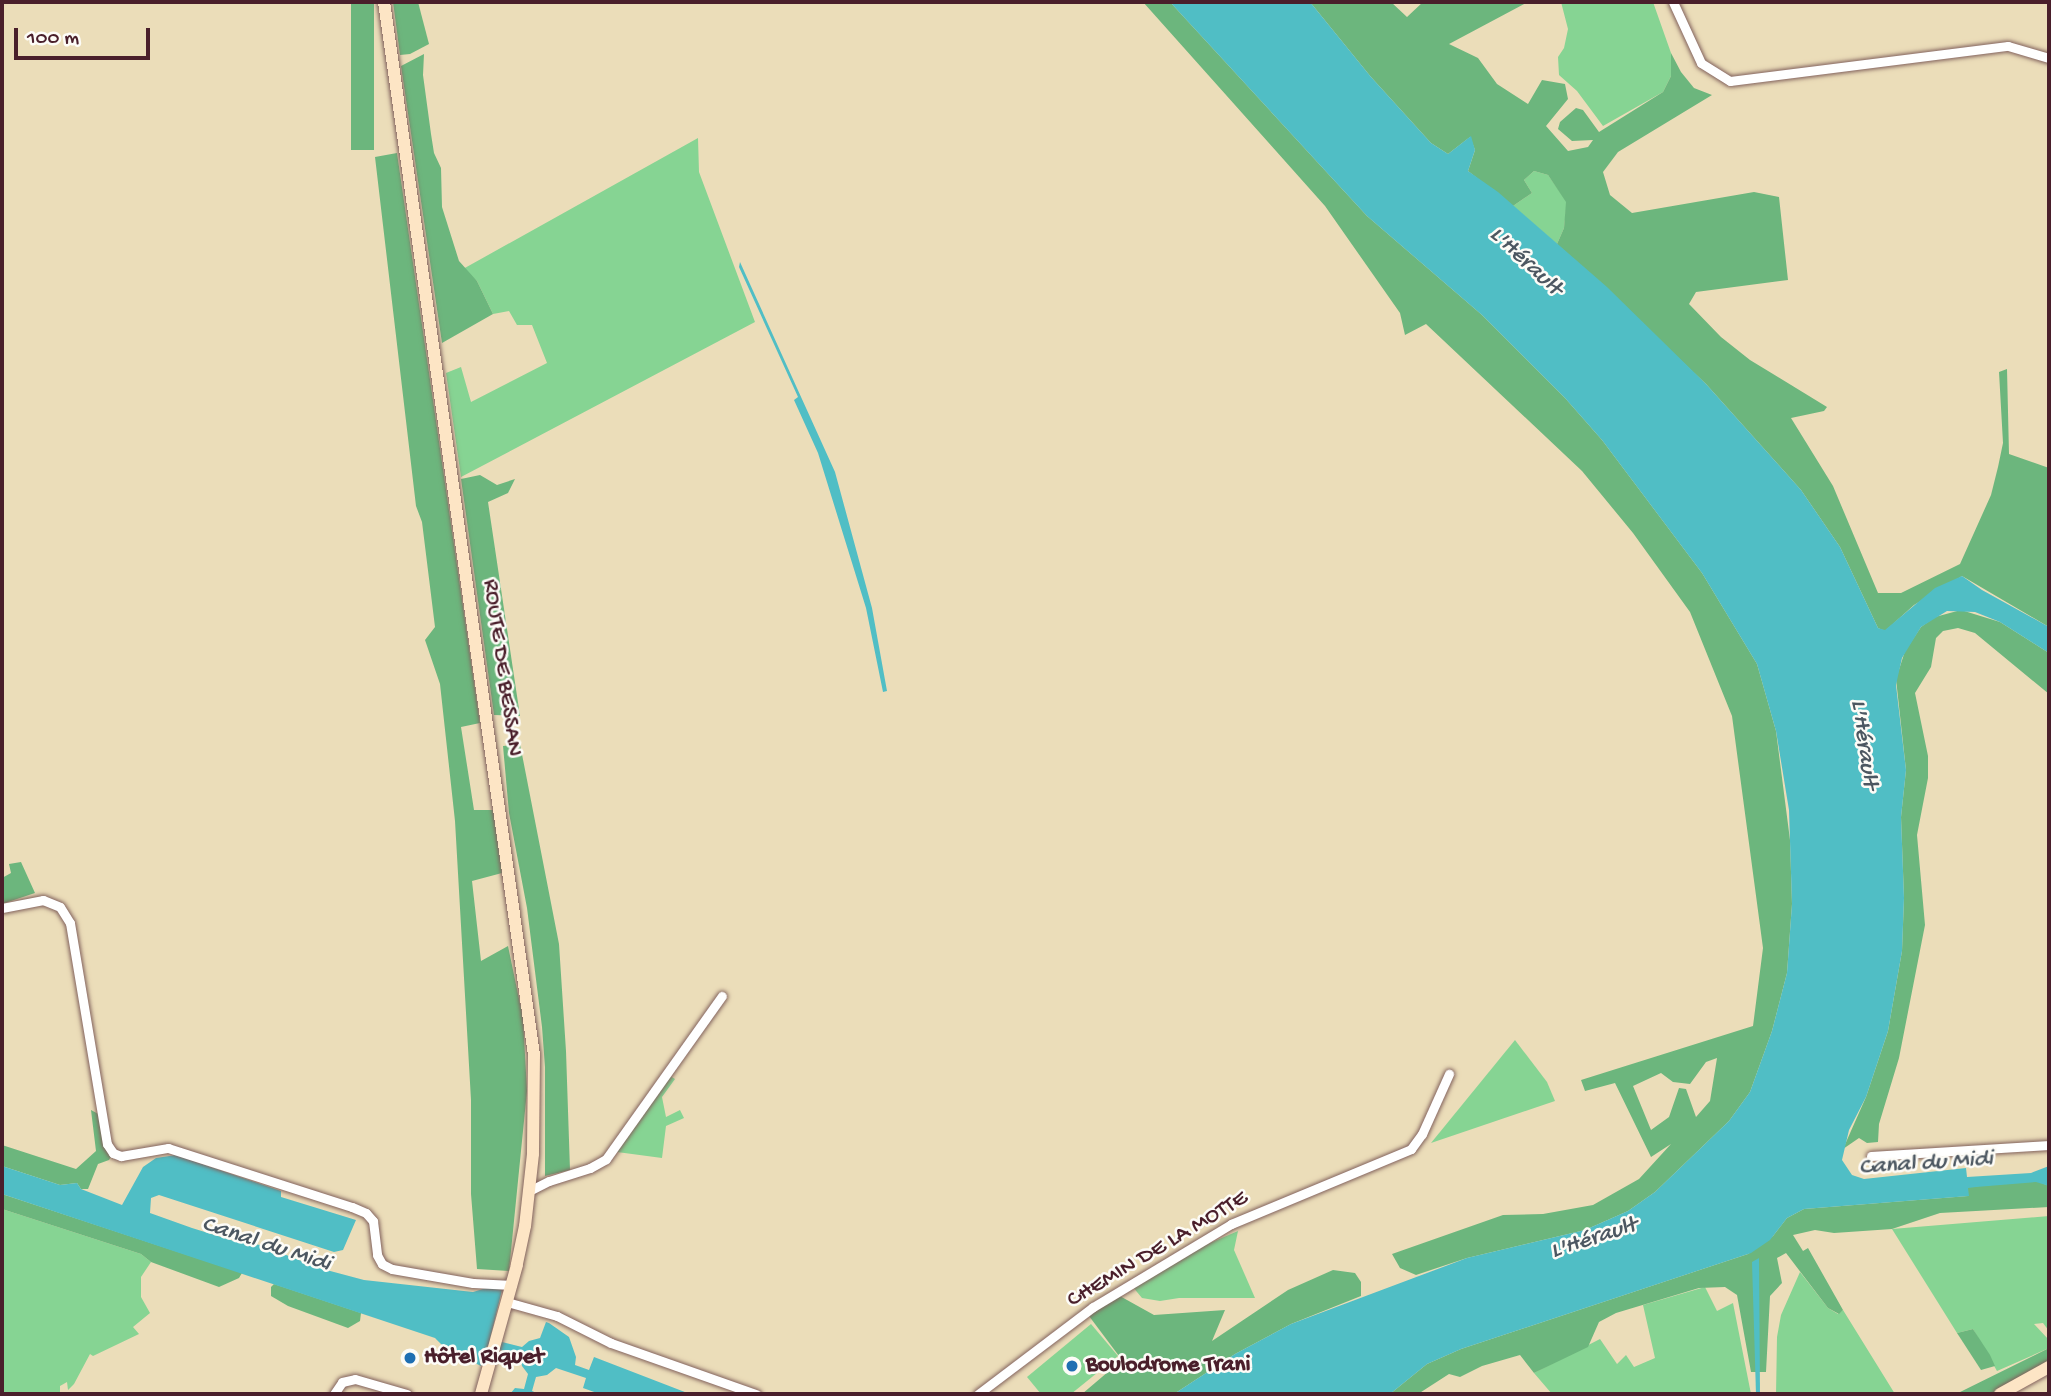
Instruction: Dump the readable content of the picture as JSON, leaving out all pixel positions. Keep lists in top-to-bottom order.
{
  "streets": {
    "main road": ["ROUTE DE BESSAN"],
    "street": ["CHEMIN DE LA MOTTE"]
  },
  "water": ["L'Hérault", "Canal du Midi"],
  "places": ["Hôtel Riquet", "Boulodrome Trani"],
  "scale_bar": "100 m"
}
